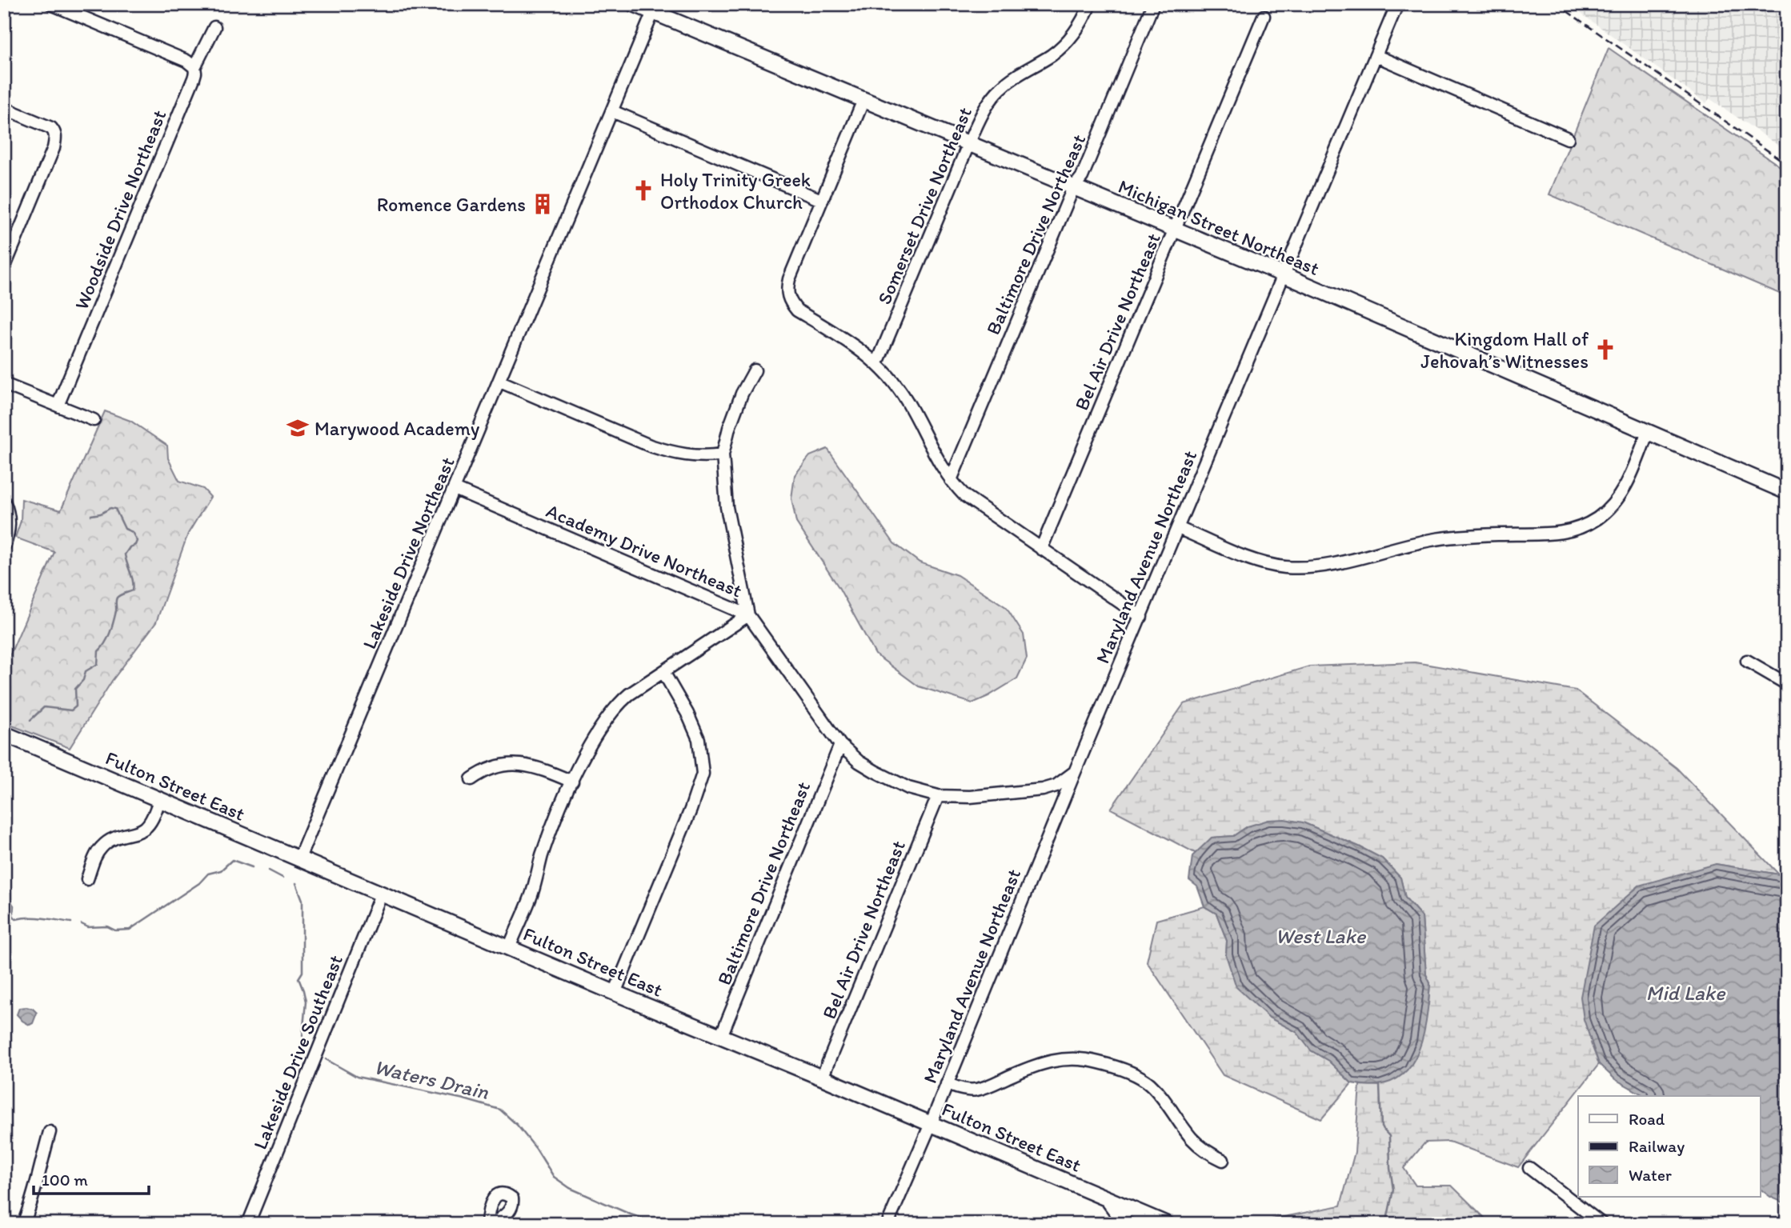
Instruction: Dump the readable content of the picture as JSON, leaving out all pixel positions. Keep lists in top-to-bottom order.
{
  "streets": {
    "main road": ["Michigan Street Northeast", "Fulton Street East"],
    "street": [
      "Somerset Drive Northeast",
      "Woodside Drive Northeast",
      "Baltimore Drive Northeast",
      "Bel Air Drive Northeast",
      "Academy Drive Northeast",
      "Lakeside Drive Northeast",
      "Maryland Avenue Northeast",
      "Lakeside Drive Southeast"
    ]
  },
  "crossings": [
    ["Somerset Drive Northeast", "Michigan Street Northeast"],
    ["Michigan Street Northeast", "Baltimore Drive Northeast"],
    ["Michigan Street Northeast", "Bel Air Drive Northeast"],
    ["Michigan Street Northeast", "Lakeside Drive Northeast"],
    ["Michigan Street Northeast", "Maryland Avenue Northeast"],
    ["Baltimore Drive Northeast", "Academy Drive Northeast"],
    ["Baltimore Drive Northeast", "Fulton Street East"],
    ["Bel Air Drive Northeast", "Academy Drive Northeast"],
    ["Bel Air Drive Northeast", "Fulton Street East"],
    ["Academy Drive Northeast", "Lakeside Drive Northeast"],
    ["Academy Drive Northeast", "Maryland Avenue Northeast"],
    ["Lakeside Drive Northeast", "Fulton Street East"],
    ["Maryland Avenue Northeast", "Fulton Street East"],
    ["Fulton Street East", "Lakeside Drive Southeast"]
  ],
  "water": ["West Lake", "Mid Lake", "Waters Drain"],
  "places": {
    "church": ["Holy Trinity Greek Orthodox Church", "Kingdom Hall of Jehovah’s Witnesses"],
    "building": ["Romence Gardens"],
    "school or university": ["Marywood Academy"]
  },
  "legend": ["Road", "Railway", "Water"],
  "scale_bar": "100 m"
}
